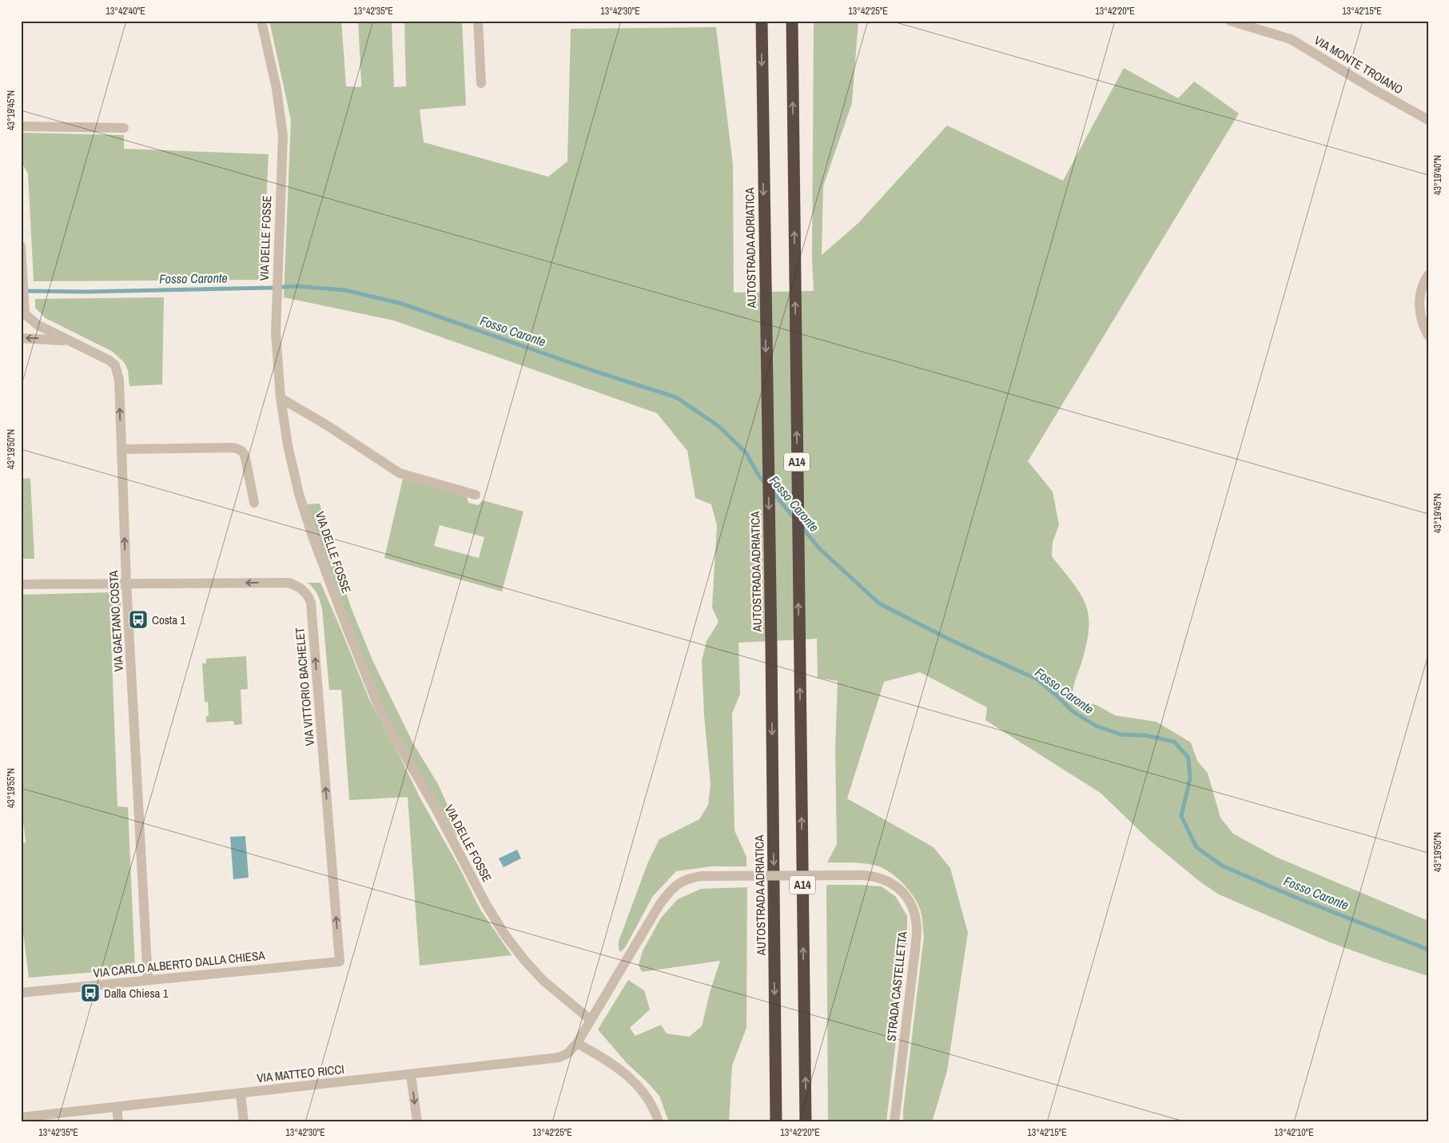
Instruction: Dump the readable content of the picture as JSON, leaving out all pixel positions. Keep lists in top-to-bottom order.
{
  "streets": {
    "highway": ["AUTOSTRADA ADRIATICA", "A14"],
    "street": [
      "VIA MONTE TROIANO",
      "VIA DELLE FOSSE",
      "VIA GAETANO COSTA",
      "VIA VITTORIO BACHELET",
      "VIA CARLO ALBERTO DALLA CHIESA",
      "STRADA CASTELLETTA",
      "VIA MATTEO RICCI"
    ]
  },
  "crossings": [
    ["VIA DELLE FOSSE", "STRADA CASTELLETTA"],
    ["VIA GAETANO COSTA", "VIA VITTORIO BACHELET"],
    ["VIA GAETANO COSTA", "VIA CARLO ALBERTO DALLA CHIESA"],
    ["VIA VITTORIO BACHELET", "VIA CARLO ALBERTO DALLA CHIESA"],
    ["STRADA CASTELLETTA", "VIA MATTEO RICCI"]
  ],
  "water": ["Fosso Caronte"],
  "places": {
    "bus stop": ["Costa 1", "Dalla Chiesa 1"]
  },
  "coordinates": [
    "13°42'40\"E",
    "13°42'35\"E",
    "13°42'30\"E",
    "13°42'25\"E",
    "13°42'20\"E",
    "13°42'15\"E",
    "43°19'45\"N",
    "43°19'40\"N",
    "43°19'50\"N",
    "43°19'55\"N",
    "13°42'10\"E"
  ]
}
